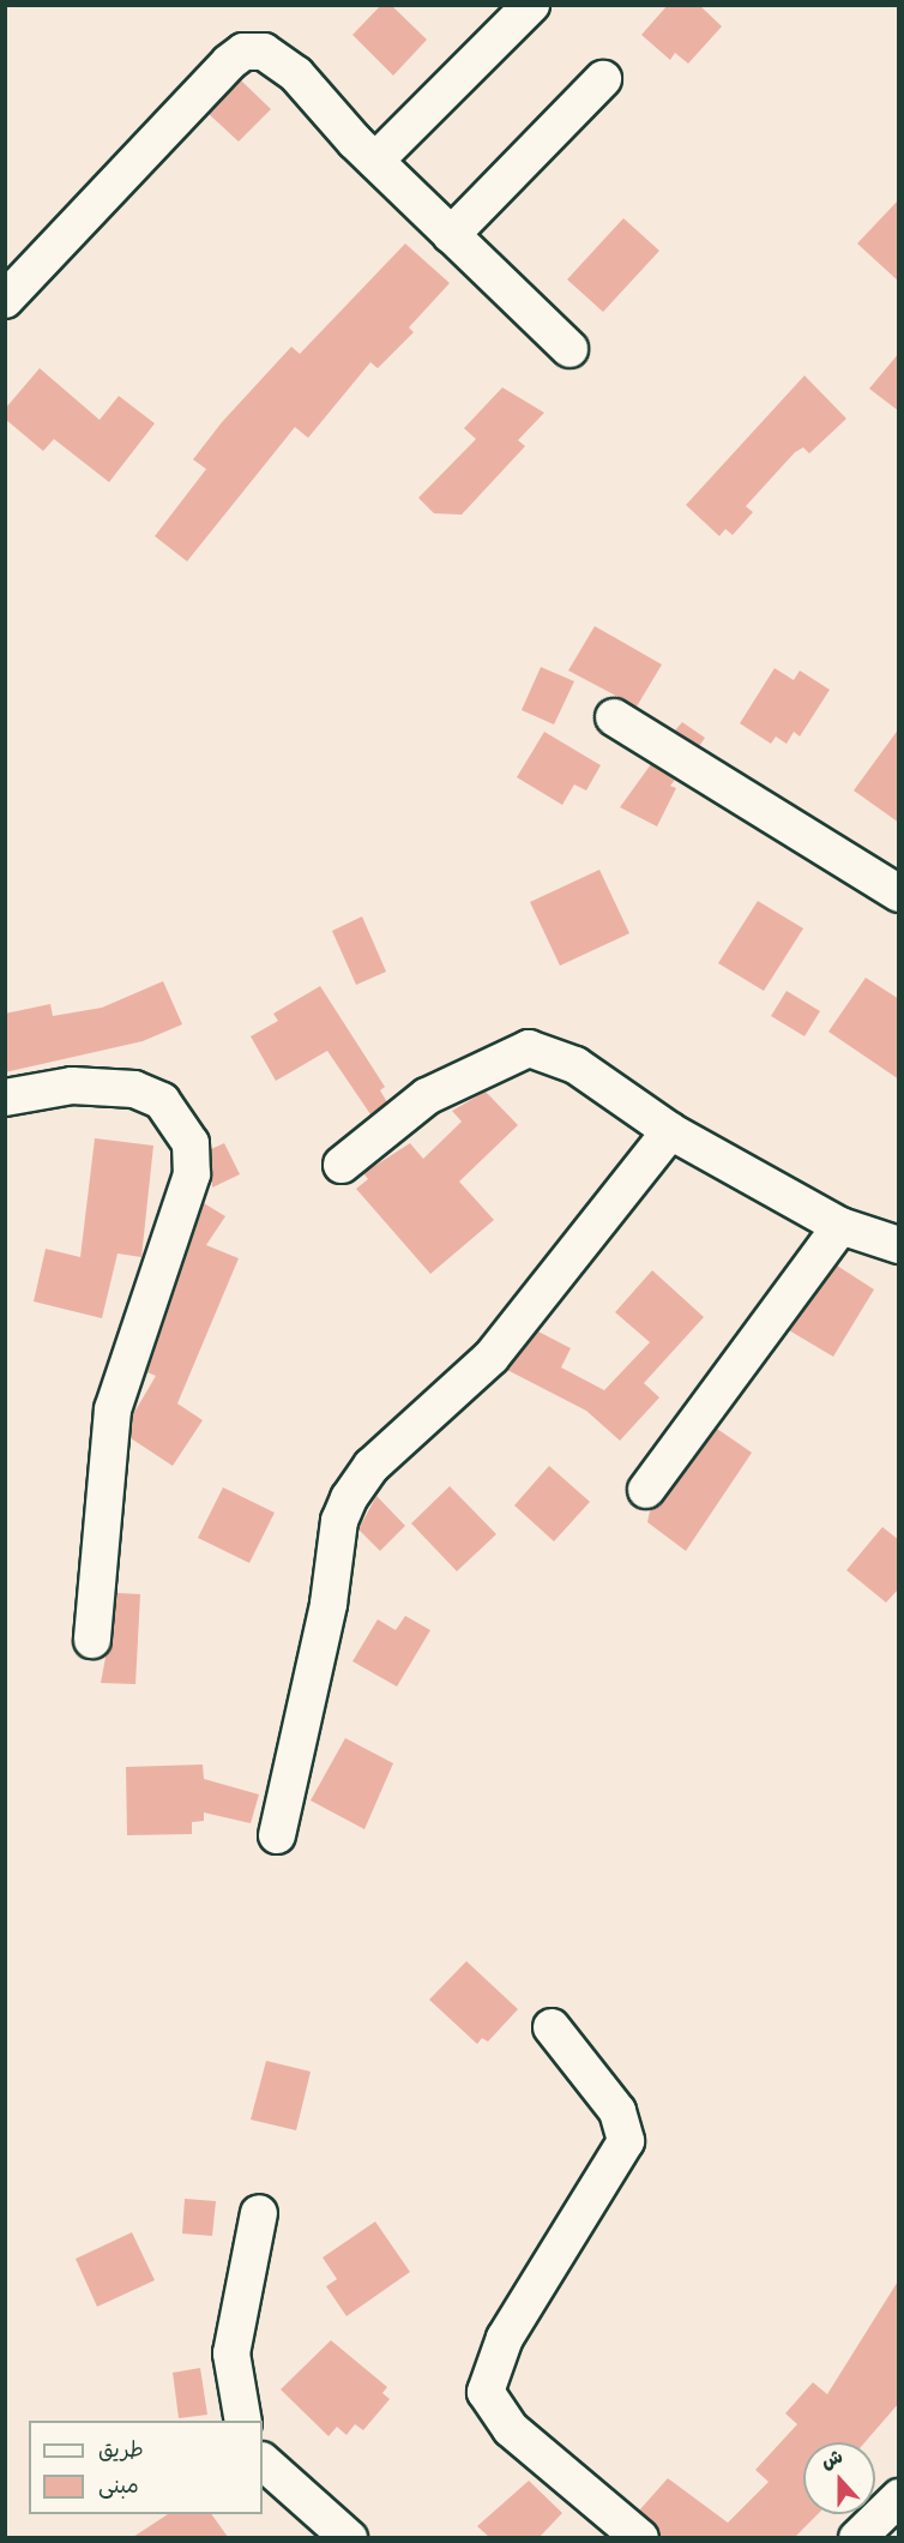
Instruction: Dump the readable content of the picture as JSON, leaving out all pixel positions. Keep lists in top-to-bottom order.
{
  "legend": ["طريق", "مبنى"],
  "north": "top"
}
